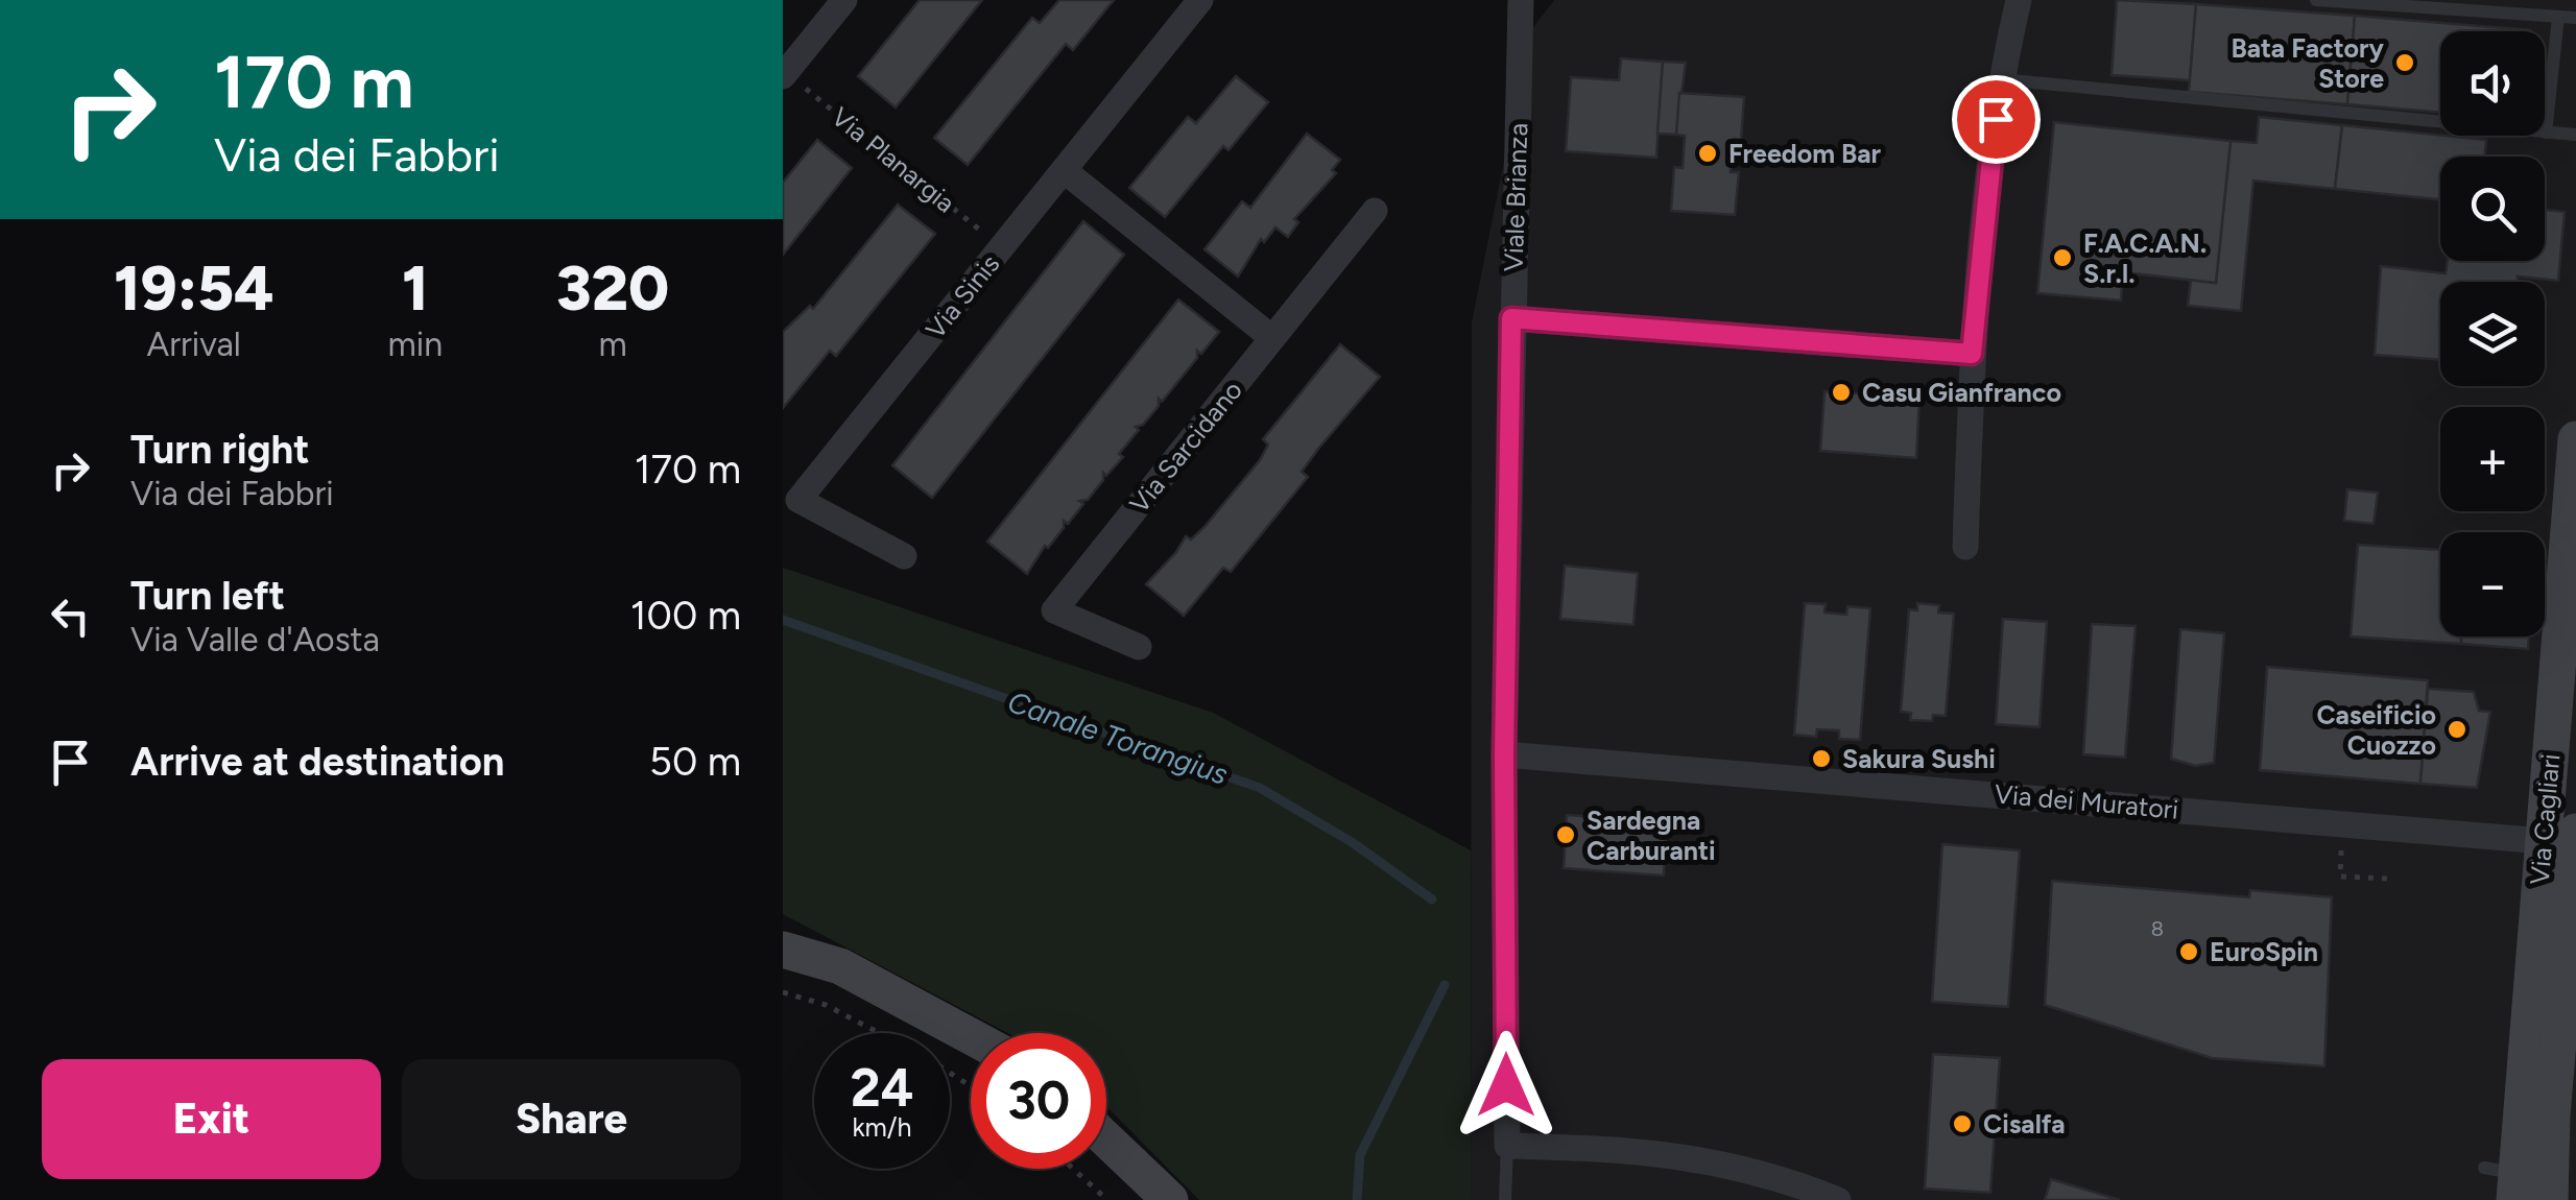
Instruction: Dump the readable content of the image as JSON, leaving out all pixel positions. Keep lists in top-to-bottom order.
{
  "streets": {
    "main road": ["Via Cagliari"],
    "street": [
      "Viale Brianza",
      "Via Sinis",
      "Via Sarcidano",
      "Via dei Muratori"
    ],
    "path": ["Via Planargia"]
  },
  "crossings": [
    ["Via Planargia", "Via Sinis"],
    ["Viale Brianza", "Via dei Muratori"],
    ["Via dei Muratori", "Via Cagliari"]
  ],
  "water": ["Canale Torangius"],
  "places": [
    "Bata Factory Store",
    "Freedom Bar",
    "F.A.C.A.N. S.r.l.",
    "Casu Gianfranco",
    "Caseificio Cuozzo",
    "Sakura Sushi",
    "Sardegna Carburanti",
    "EuroSpin",
    "Cisalfa"
  ],
  "house_numbers": ["8"],
  "page": {
    "turn": ["170 m", "Via dei Fabbri"],
    "map_buttons": ["+", "−"],
    "eta": [
      "19:54",
      "Arrival",
      "1",
      "min",
      "320",
      "m"
    ],
    "list": [
      {
        "name": "Turn right",
        "note": "Via dei Fabbri",
        "value": "170 m"
      },
      {
        "name": "Turn left",
        "note": "Via Valle d'Aosta",
        "value": "100 m"
      },
      {
        "name": "Arrive at destination",
        "value": "50 m"
      }
    ],
    "speed": "24 km/h",
    "limit": "30",
    "buttons": ["Exit", "Share"]
  }
}
